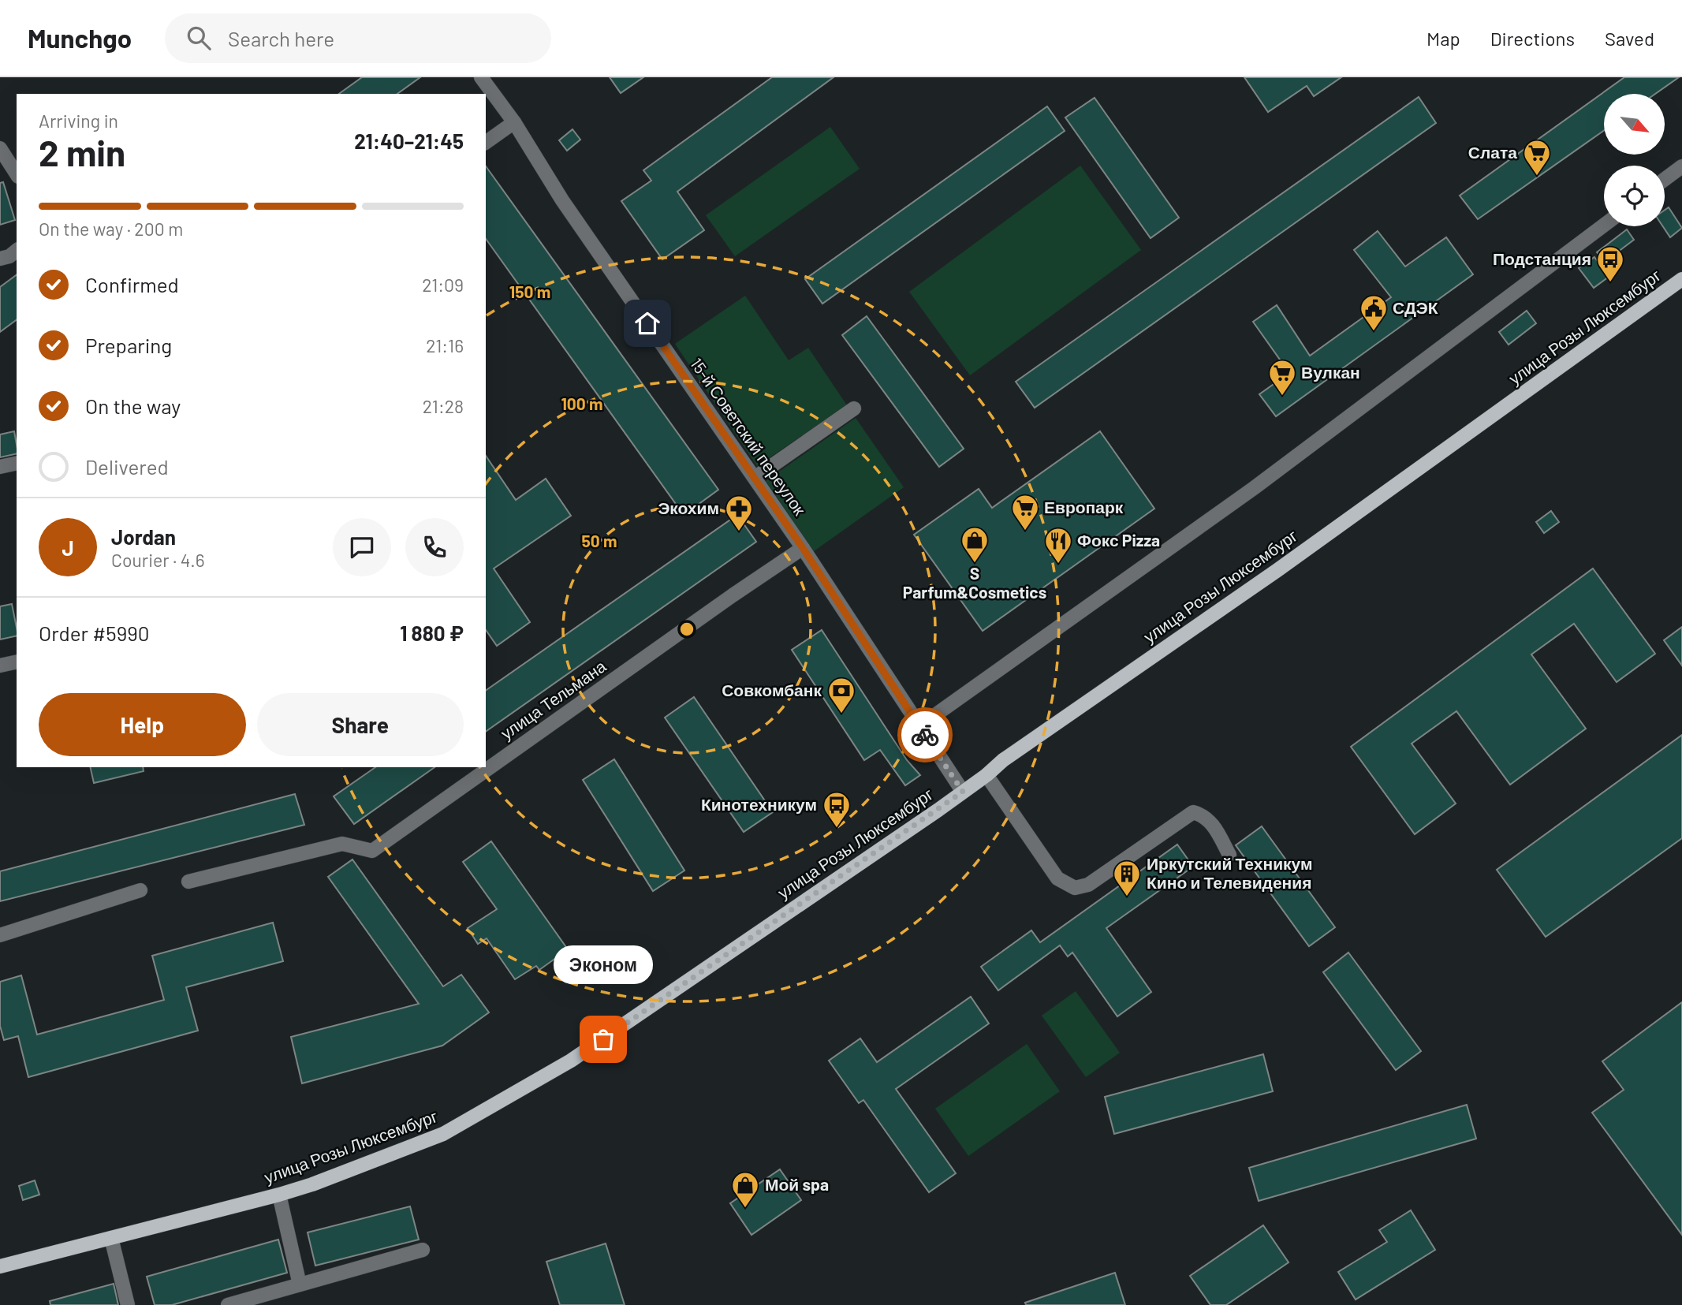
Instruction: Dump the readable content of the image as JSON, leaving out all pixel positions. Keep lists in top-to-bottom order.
{
  "streets": {
    "main road": ["улица Розы Люксембург"],
    "street": ["15-й Советский переулок", "улица Тельмана"]
  },
  "crossings": [
    ["улица Розы Люксембург", "15-й Советский переулок"],
    ["15-й Советский переулок", "улица Тельмана"]
  ],
  "places": {
    "supermarket": ["Слата", "Вулкан", "Европарк"],
    "bus stop": ["Подстанция", "Кинотехникум"],
    "public building": ["СДЭК"],
    "pharmacy": ["Экохим"],
    "shop": ["S Parfum&Cosmetics", "Мой spa"],
    "restaurant": ["Фокс Pizza"],
    "bank": ["Совкомбанк"],
    "building": ["Иркутский Техникум Кино и Телевидения"],
    "other": ["Эконом"]
  },
  "north": "bottom right",
  "page": {
    "header": "Munchgo",
    "search": "Search here",
    "nav": ["Map", "Directions", "Saved"],
    "heading": ["2 min", "Arriving in", "21:40–21:45"],
    "panel": [
      "Jordan",
      "Courier · 4.6",
      "Order #5990",
      "1 880 ₽"
    ],
    "bar": "On the way · 200 m",
    "list": [
      ["Confirmed", "21:09"],
      ["Preparing", "21:16"],
      ["On the way", "21:28"],
      "Delivered"
    ],
    "round": "J",
    "buttons": ["Help", "Share"],
    "bubble": "Эконом"
  },
  "rings": ["150 m", "100 m", "50 m"]
}
